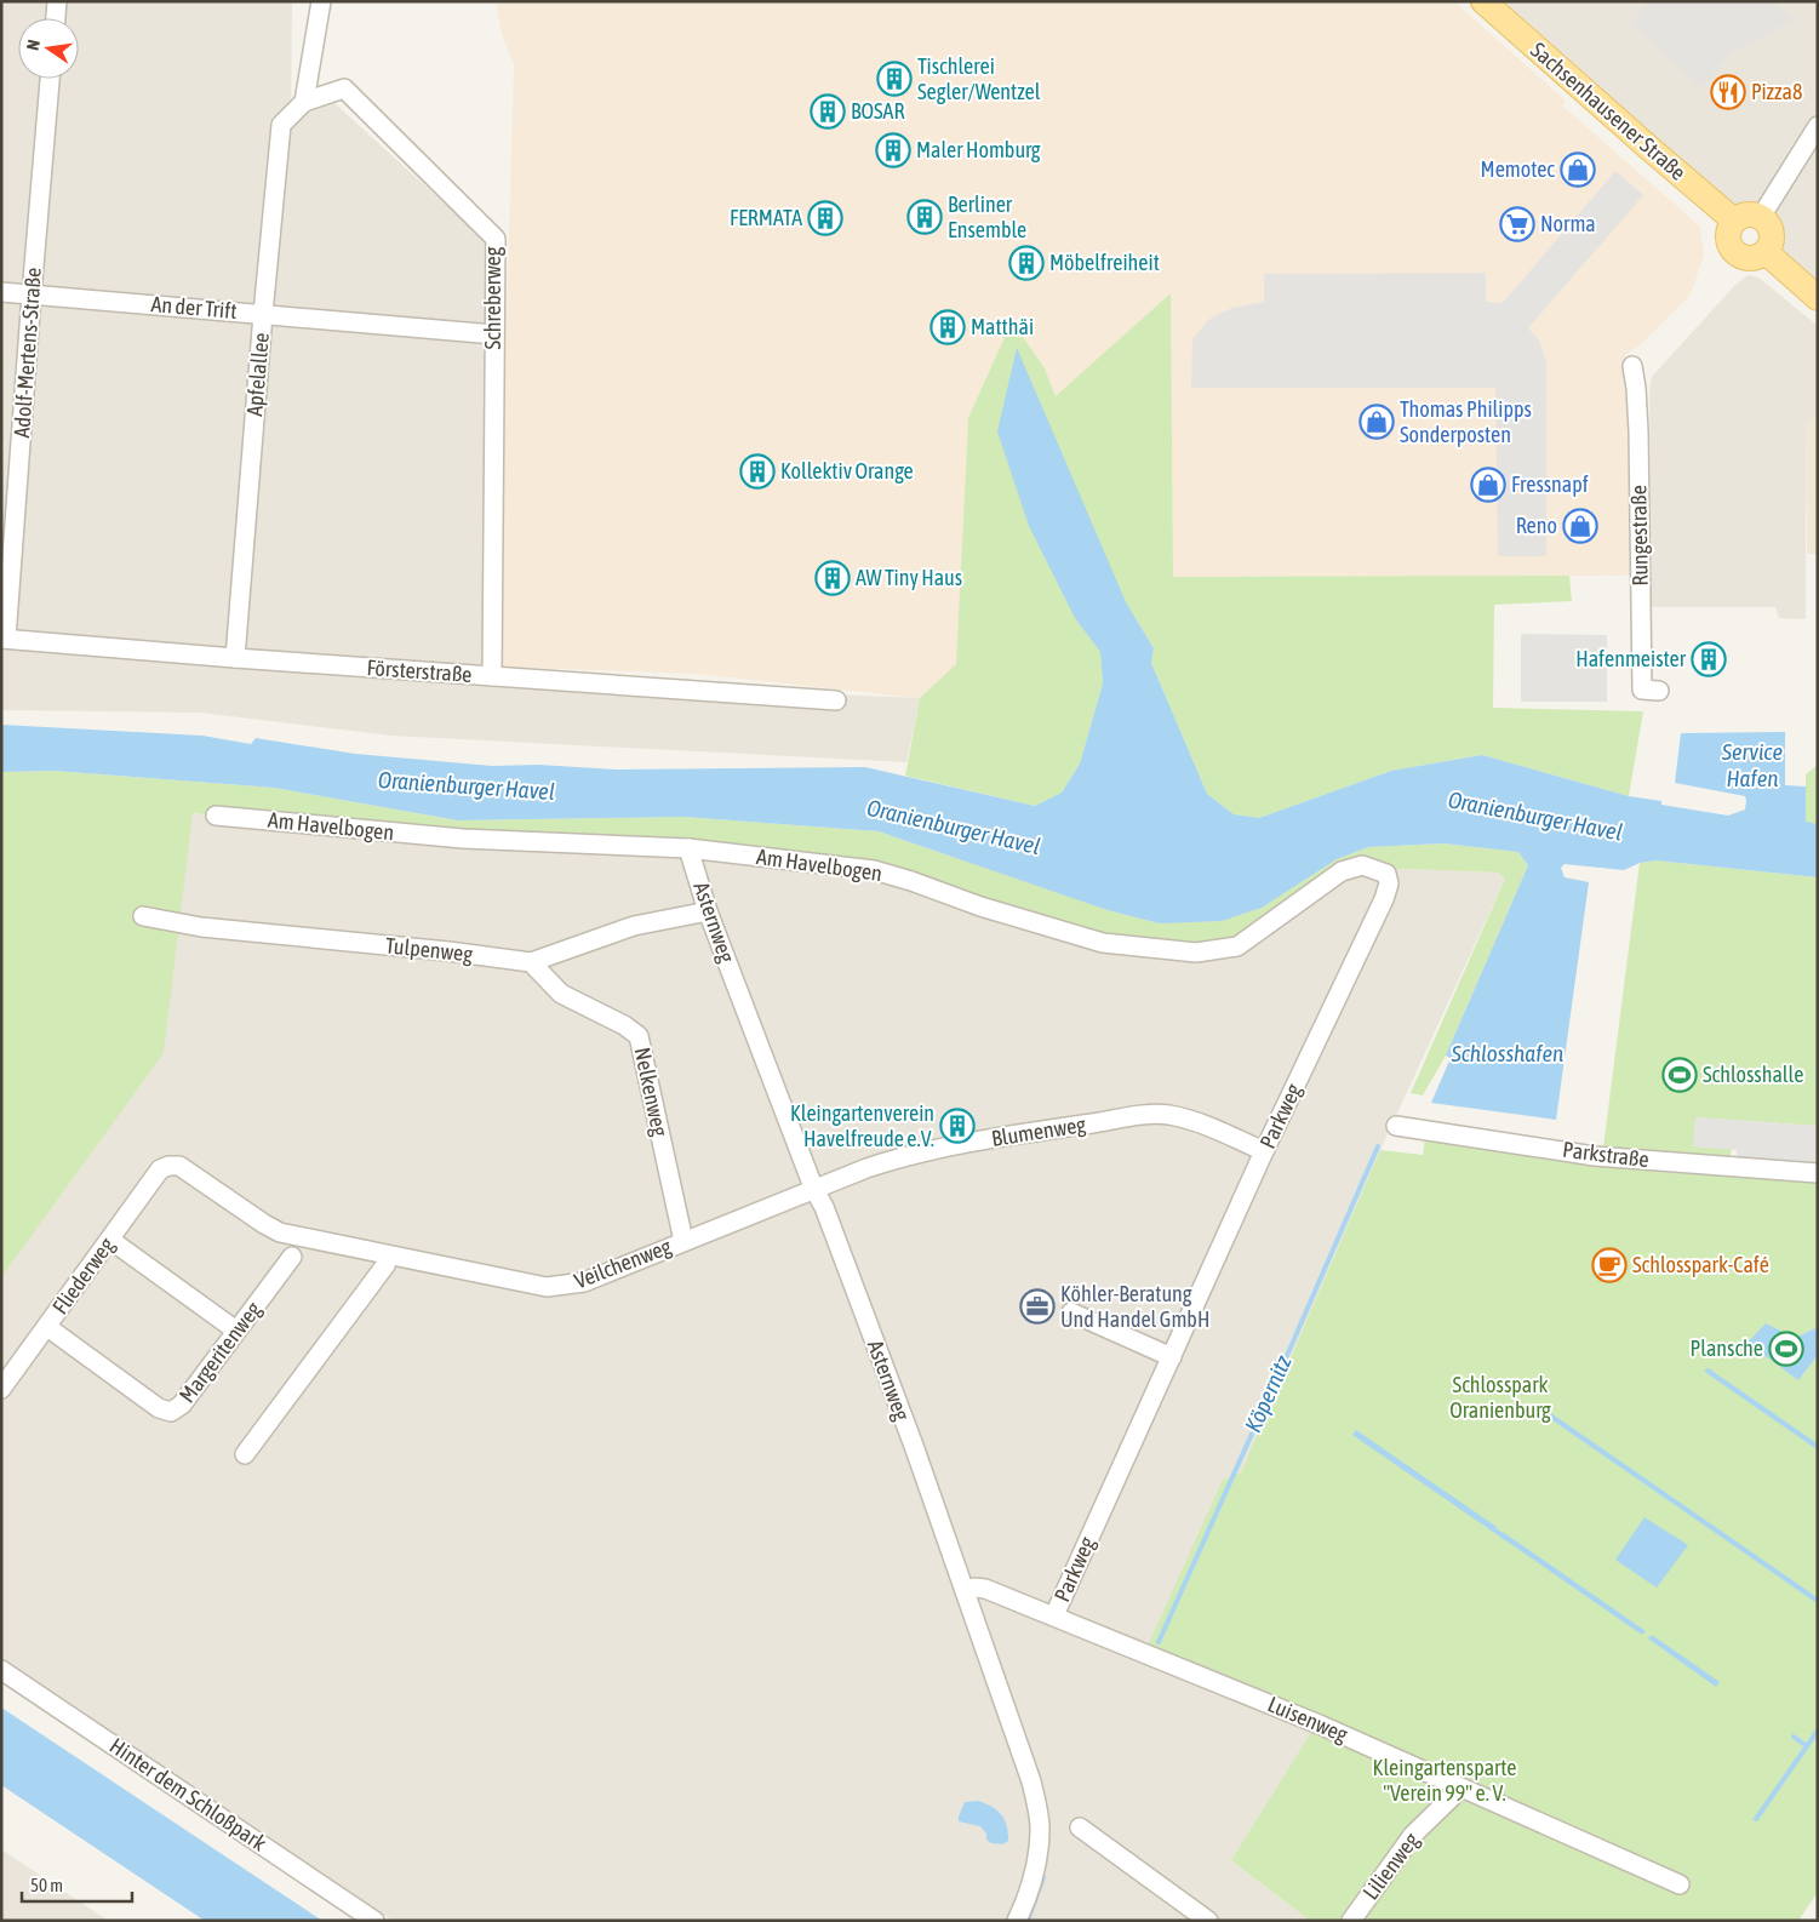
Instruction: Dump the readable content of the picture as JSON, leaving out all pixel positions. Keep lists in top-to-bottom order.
{
  "streets": {
    "main road": ["Sachsenhausener Straße"],
    "street": [
      "Schreberweg",
      "An der Trift",
      "Adolf-Mertens-Straße",
      "Apfelallee",
      "Rungestraße",
      "Försterstraße",
      "Am Havelbogen",
      "Asternweg",
      "Tulpenweg",
      "Nelkenweg",
      "Parkweg",
      "Blumenweg",
      "Parkstraße",
      "Veilchenweg",
      "Fliederweg",
      "Margeritenweg",
      "Luisenweg",
      "Hinter dem Schloßpark",
      "Lilienweg"
    ]
  },
  "crossings": [
    ["Schreberweg", "An der Trift"],
    ["Schreberweg", "Apfelallee"],
    ["Schreberweg", "Försterstraße"],
    ["An der Trift", "Adolf-Mertens-Straße"],
    ["An der Trift", "Apfelallee"],
    ["Adolf-Mertens-Straße", "Försterstraße"],
    ["Apfelallee", "Försterstraße"],
    ["Am Havelbogen", "Asternweg"],
    ["Am Havelbogen", "Parkweg"],
    ["Asternweg", "Tulpenweg"],
    ["Asternweg", "Blumenweg"],
    ["Asternweg", "Veilchenweg"],
    ["Asternweg", "Luisenweg"],
    ["Tulpenweg", "Nelkenweg"],
    ["Nelkenweg", "Veilchenweg"],
    ["Parkweg", "Blumenweg"],
    ["Parkweg", "Luisenweg"],
    ["Blumenweg", "Veilchenweg"],
    ["Veilchenweg", "Fliederweg"],
    ["Fliederweg", "Margeritenweg"],
    ["Luisenweg", "Lilienweg"]
  ],
  "water": [
    "Service Hafen",
    "Oranienburger Havel",
    "Schlosshafen",
    "Köpernitz"
  ],
  "parks": ["Schlosspark Oranienburg", "Kleingartensparte \"Verein 99\" e. V."],
  "places": {
    "building": [
      "Tischlerei Segler/Wentzel",
      "BOSAR",
      "Maler Homburg",
      "Berliner Ensemble",
      "FERMATA",
      "Möbelfreiheit",
      "Matthäi",
      "Kollektiv Orange",
      "AW Tiny Haus",
      "Hafenmeister",
      "Kleingartenverein Havelfreude e.V."
    ],
    "restaurant": ["Pizza8"],
    "shop": [
      "Memotec",
      "Thomas Philipps Sonderposten",
      "Fressnapf",
      "Reno"
    ],
    "supermarket": ["Norma"],
    "sports": ["Schlosshalle", "Plansche"],
    "cafe": ["Schlosspark-Café"],
    "office": ["Köhler-Beratung Und Handel GmbH"]
  },
  "scale_bar": "50 m",
  "north": "left"
}
